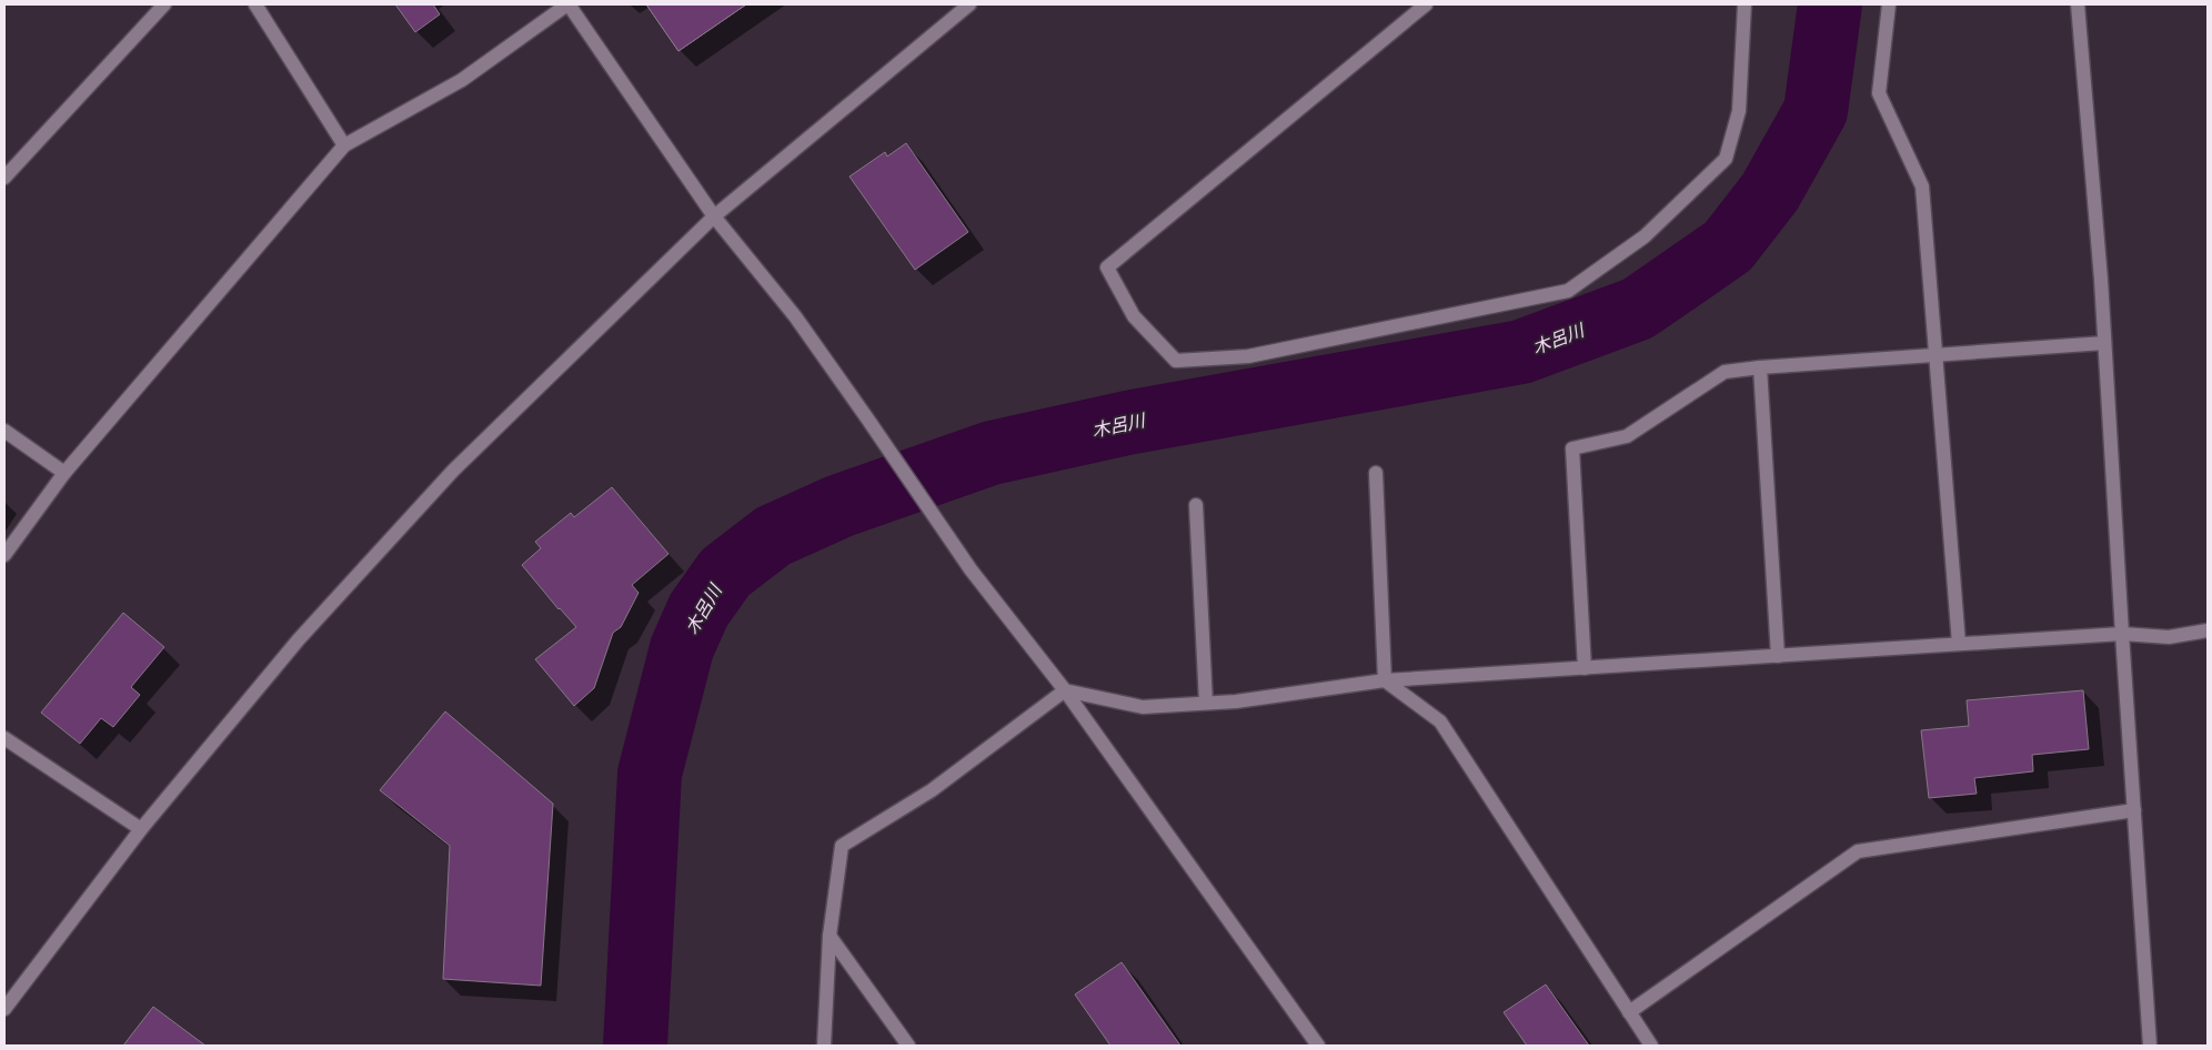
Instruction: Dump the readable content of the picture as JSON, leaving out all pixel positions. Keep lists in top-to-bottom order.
{
  "water": ["木呂川"]
}
